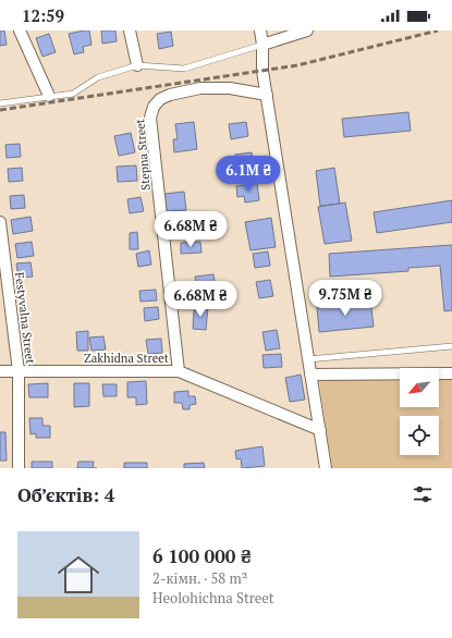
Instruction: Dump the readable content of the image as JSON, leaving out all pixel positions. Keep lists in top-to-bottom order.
{
  "streets": {
    "street": ["Stepna Street", "Festyvalna Street", "Zakhidna Street"]
  },
  "crossings": [
    ["Stepna Street", "Zakhidna Street"],
    ["Festyvalna Street", "Zakhidna Street"]
  ],
  "north": "bottom left",
  "page": {
    "status": "12:59",
    "price": [
      "6.1M ₴",
      "6.68M ₴",
      "9.75M ₴",
      "6.68M ₴"
    ],
    "heading": "Об’єктів: 4",
    "list": [
      {
        "name": "6 100 000 ₴",
        "note": "2-кімн. · 58 m² · Heolohichna Street"
      }
    ]
  }
}
